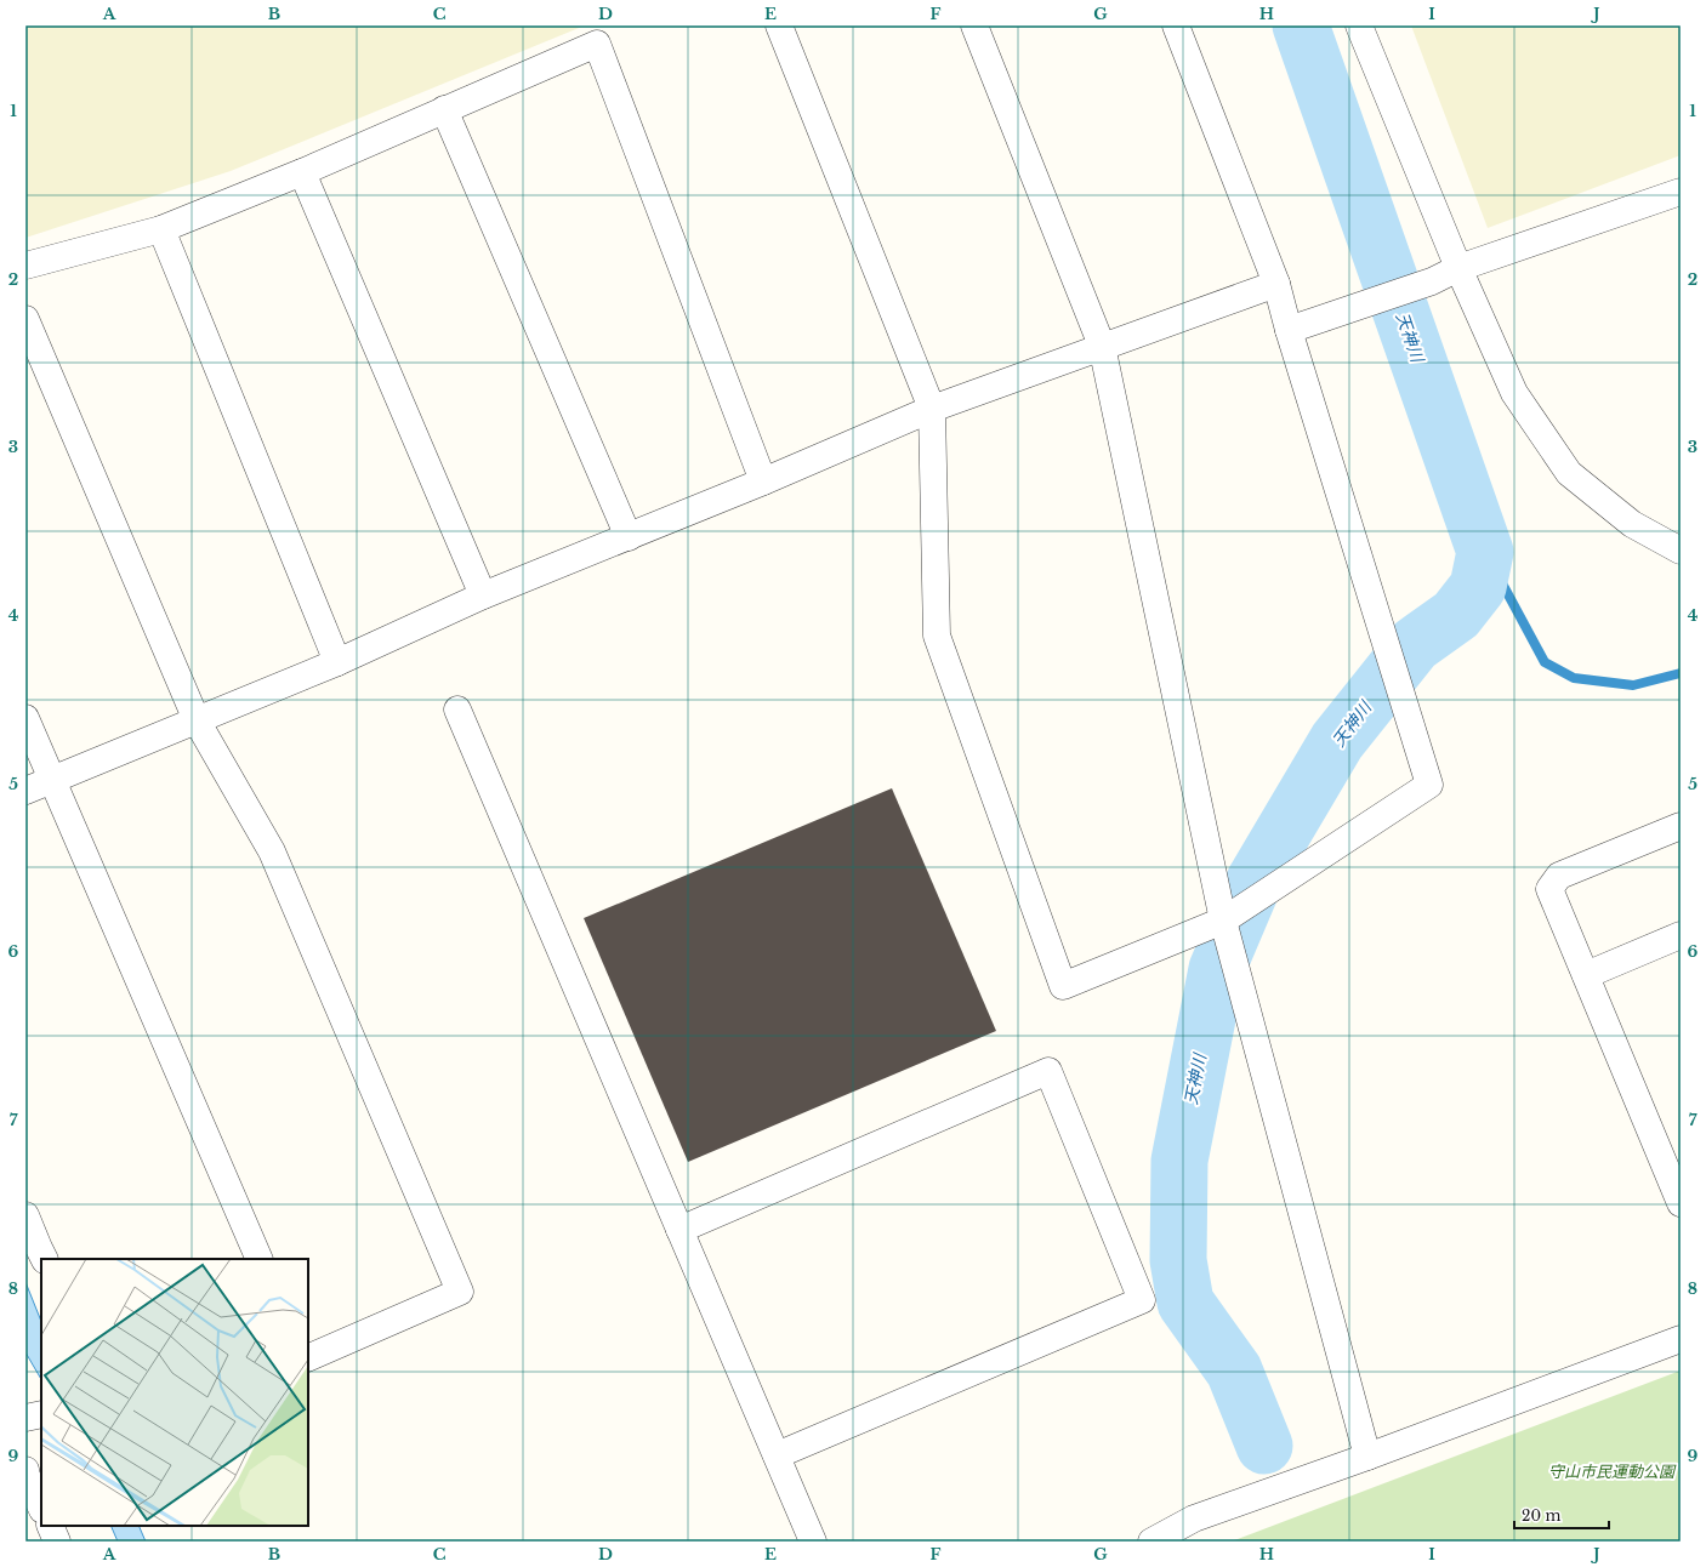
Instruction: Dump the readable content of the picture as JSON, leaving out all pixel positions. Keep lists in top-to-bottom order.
{
  "water": ["天神川"],
  "parks": ["守山市民運動公園"],
  "scale_bar": "20 m",
  "grid": {
    "columns": [
      "A",
      "B",
      "C",
      "D",
      "E",
      "F",
      "G",
      "H",
      "I",
      "J"
    ],
    "rows": [
      "1",
      "2",
      "3",
      "4",
      "5",
      "6",
      "7",
      "8",
      "9"
    ]
  }
}
